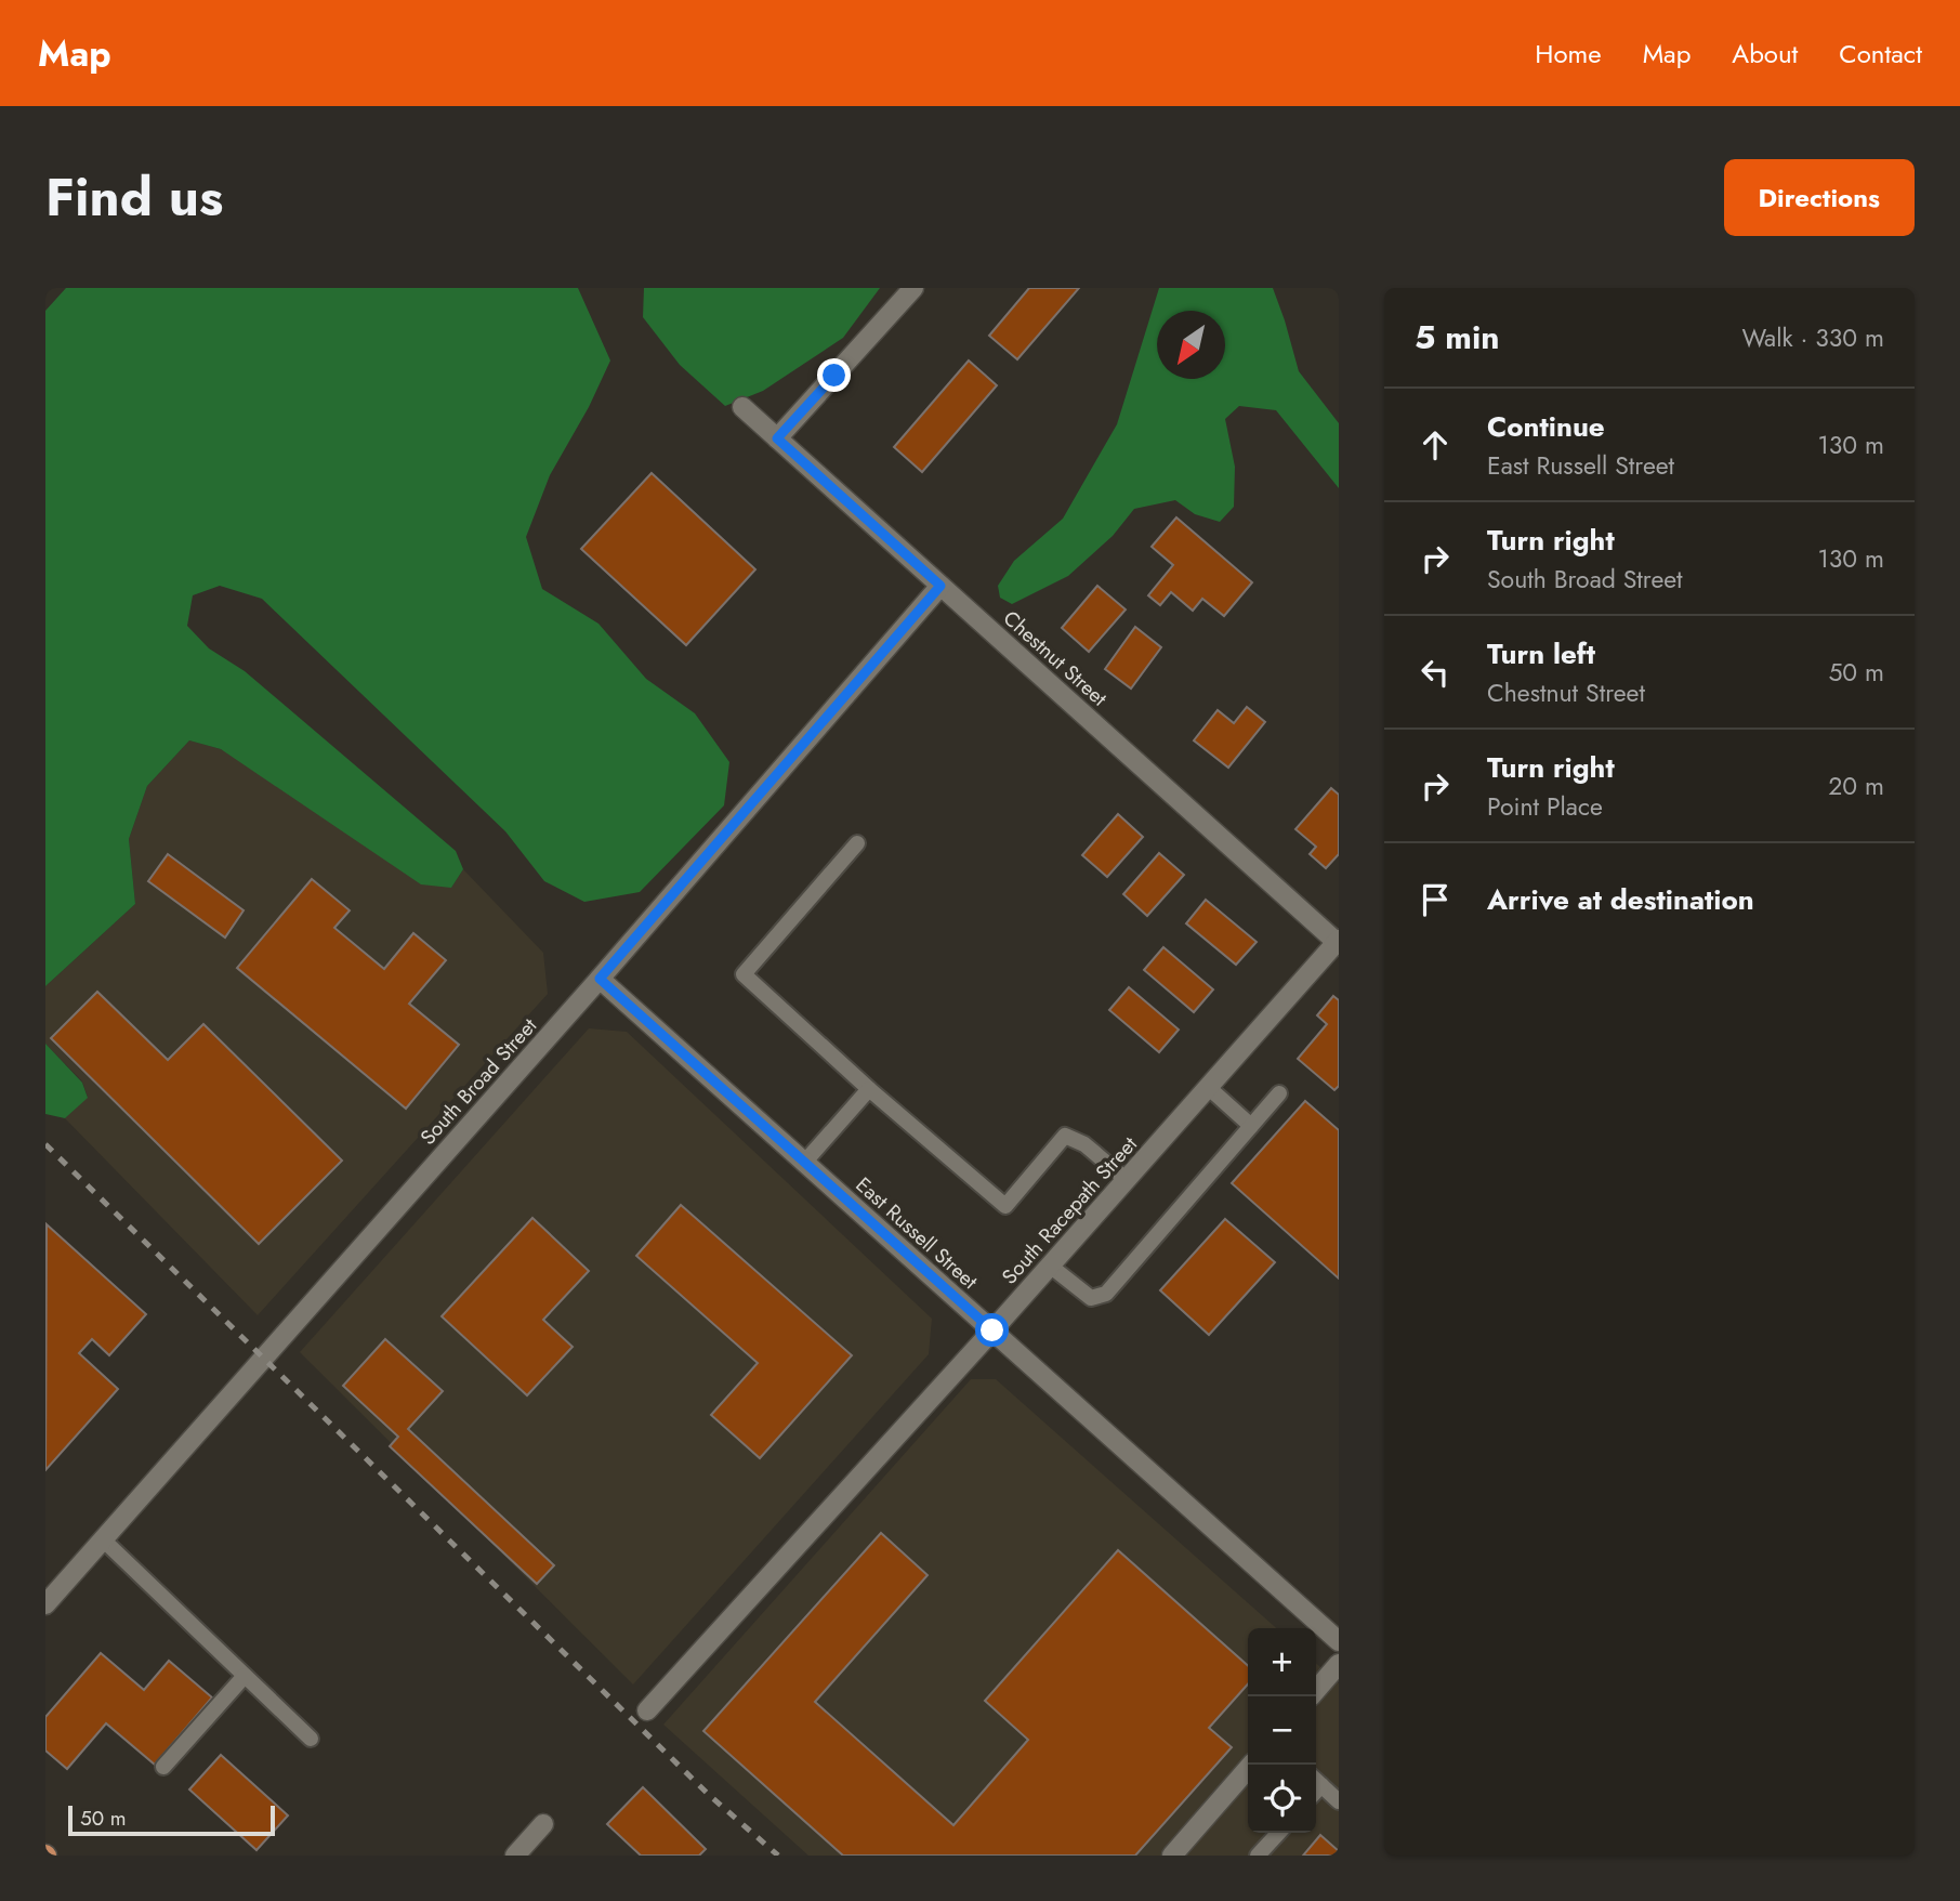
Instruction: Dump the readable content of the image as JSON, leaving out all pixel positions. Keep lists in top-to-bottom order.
{
  "streets": {
    "street": [
      "Chestnut Street",
      "South Broad Street",
      "South Racepath Street",
      "East Russell Street"
    ]
  },
  "crossings": [
    ["Chestnut Street", "South Broad Street"],
    ["Chestnut Street", "South Racepath Street"],
    ["South Broad Street", "East Russell Street"],
    ["South Racepath Street", "East Russell Street"]
  ],
  "scale_bar": "50 m",
  "north": "bottom left",
  "page": {
    "header": "Map",
    "nav": [
      "Home",
      "Map",
      "About",
      "Contact"
    ],
    "title": "Find us",
    "buttons": "Directions",
    "heading": ["5 min", "Walk · 330 m"],
    "list": [
      ["Continue", "East Russell Street", "130 m"],
      ["Turn right", "South Broad Street", "130 m"],
      ["Turn left", "Chestnut Street", "50 m"],
      ["Turn right", "Point Place", "20 m"],
      "Arrive at destination"
    ],
    "map_buttons": ["+", "−"],
    "scale": "50 m"
  }
}
